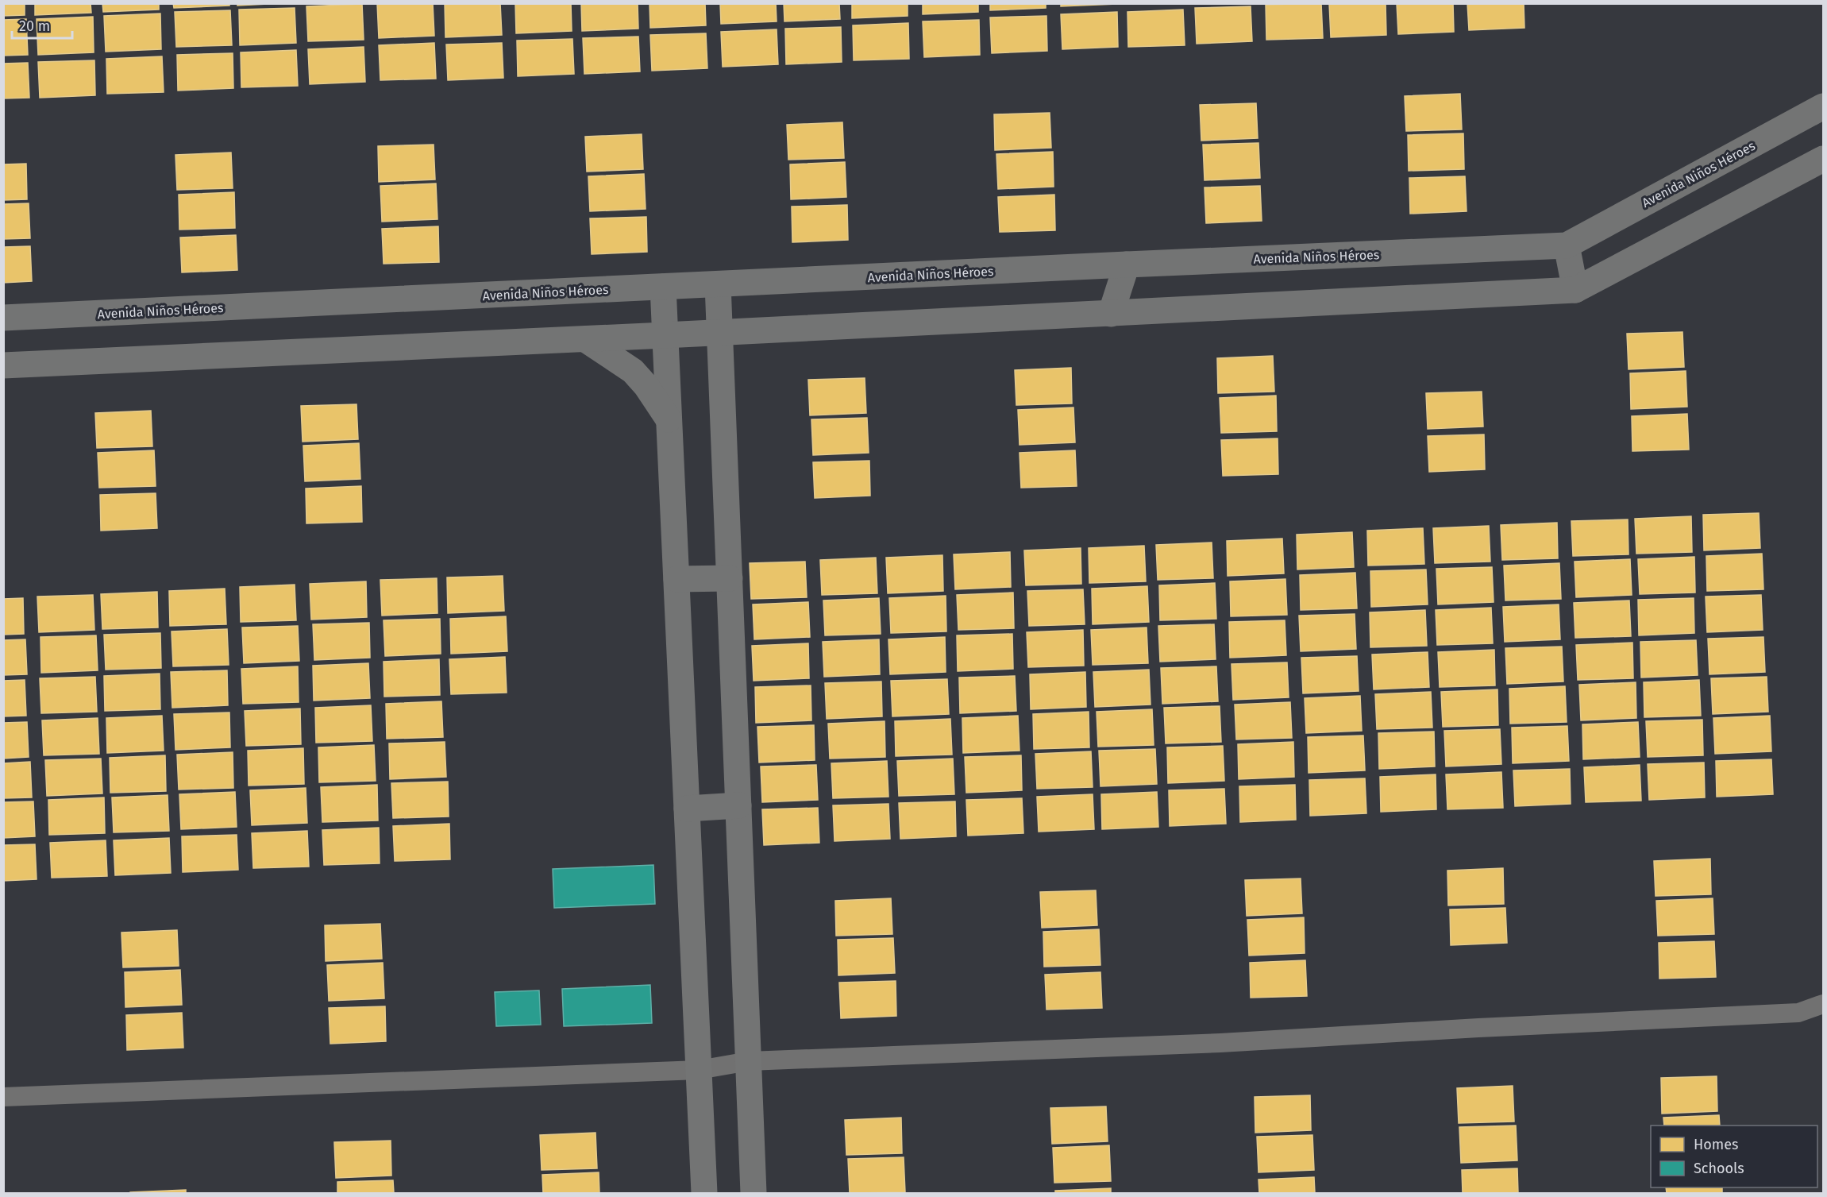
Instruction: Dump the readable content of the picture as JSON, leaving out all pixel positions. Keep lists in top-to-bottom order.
{
  "streets": {
    "main road": ["Avenida Niños Héroes"]
  },
  "legend": ["Homes", "Schools"],
  "scale_bar": "20 m"
}
